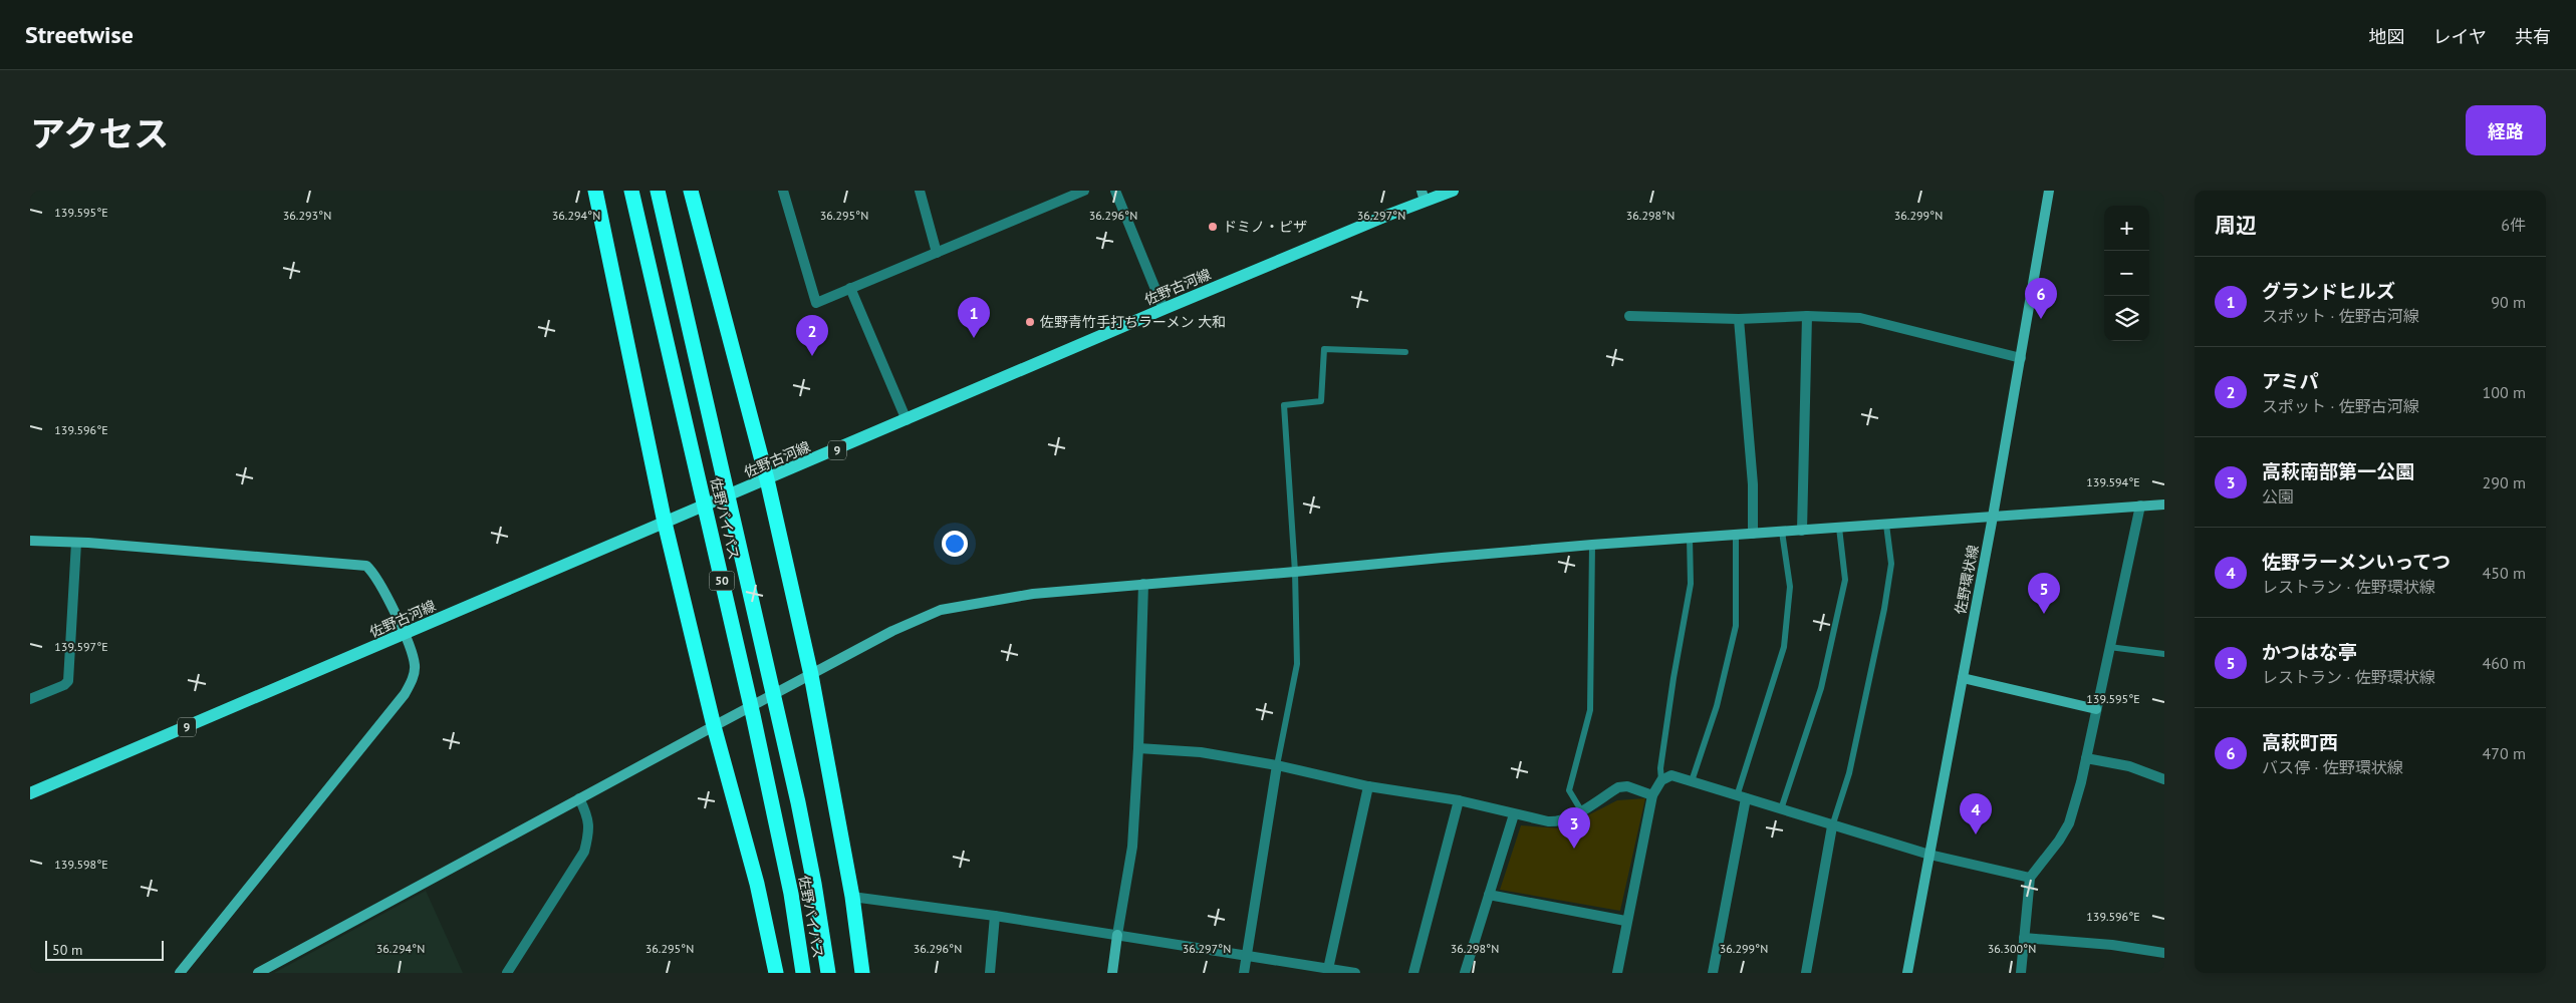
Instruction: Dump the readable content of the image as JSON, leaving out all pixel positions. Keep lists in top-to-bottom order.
{
  "streets": {
    "highway": ["佐野バイパス", "50"],
    "main road": ["佐野古河線", "9"],
    "street": ["佐野環状線"]
  },
  "places": ["ドミノ・ピザ", "佐野青竹手打ちラーメン 大和"],
  "scale_bar": "50 m",
  "page": {
    "header": "Streetwise",
    "nav": ["地図", "レイヤ", "共有"],
    "title": "アクセス",
    "buttons": "経路",
    "heading": ["周辺", "6件"],
    "map_buttons": ["+", "−"],
    "list": [
      {
        "mark": "1",
        "name": "グランドヒルズ",
        "note": "スポット · 佐野古河線",
        "value": "90 m"
      },
      {
        "mark": "2",
        "name": "アミパ",
        "note": "スポット · 佐野古河線",
        "value": "100 m"
      },
      {
        "mark": "3",
        "name": "高萩南部第一公園",
        "note": "公園",
        "value": "290 m"
      },
      {
        "mark": "4",
        "name": "佐野ラーメンいってつ",
        "note": "レストラン · 佐野環状線",
        "value": "450 m"
      },
      {
        "mark": "5",
        "name": "かつはな亭",
        "note": "レストラン · 佐野環状線",
        "value": "460 m"
      },
      {
        "mark": "6",
        "name": "高萩町西",
        "note": "バス停 · 佐野環状線",
        "value": "470 m"
      }
    ],
    "pins": [
      "6",
      "1",
      "2",
      "5",
      "4",
      "3"
    ],
    "scale": "50 m"
  },
  "coordinates": [
    "139.595°E",
    "36.293°N",
    "36.294°N",
    "36.295°N",
    "36.296°N",
    "36.297°N",
    "36.298°N",
    "36.299°N",
    "139.596°E",
    "139.594°E",
    "139.597°E",
    "139.598°E",
    "36.300°N"
  ]
}
